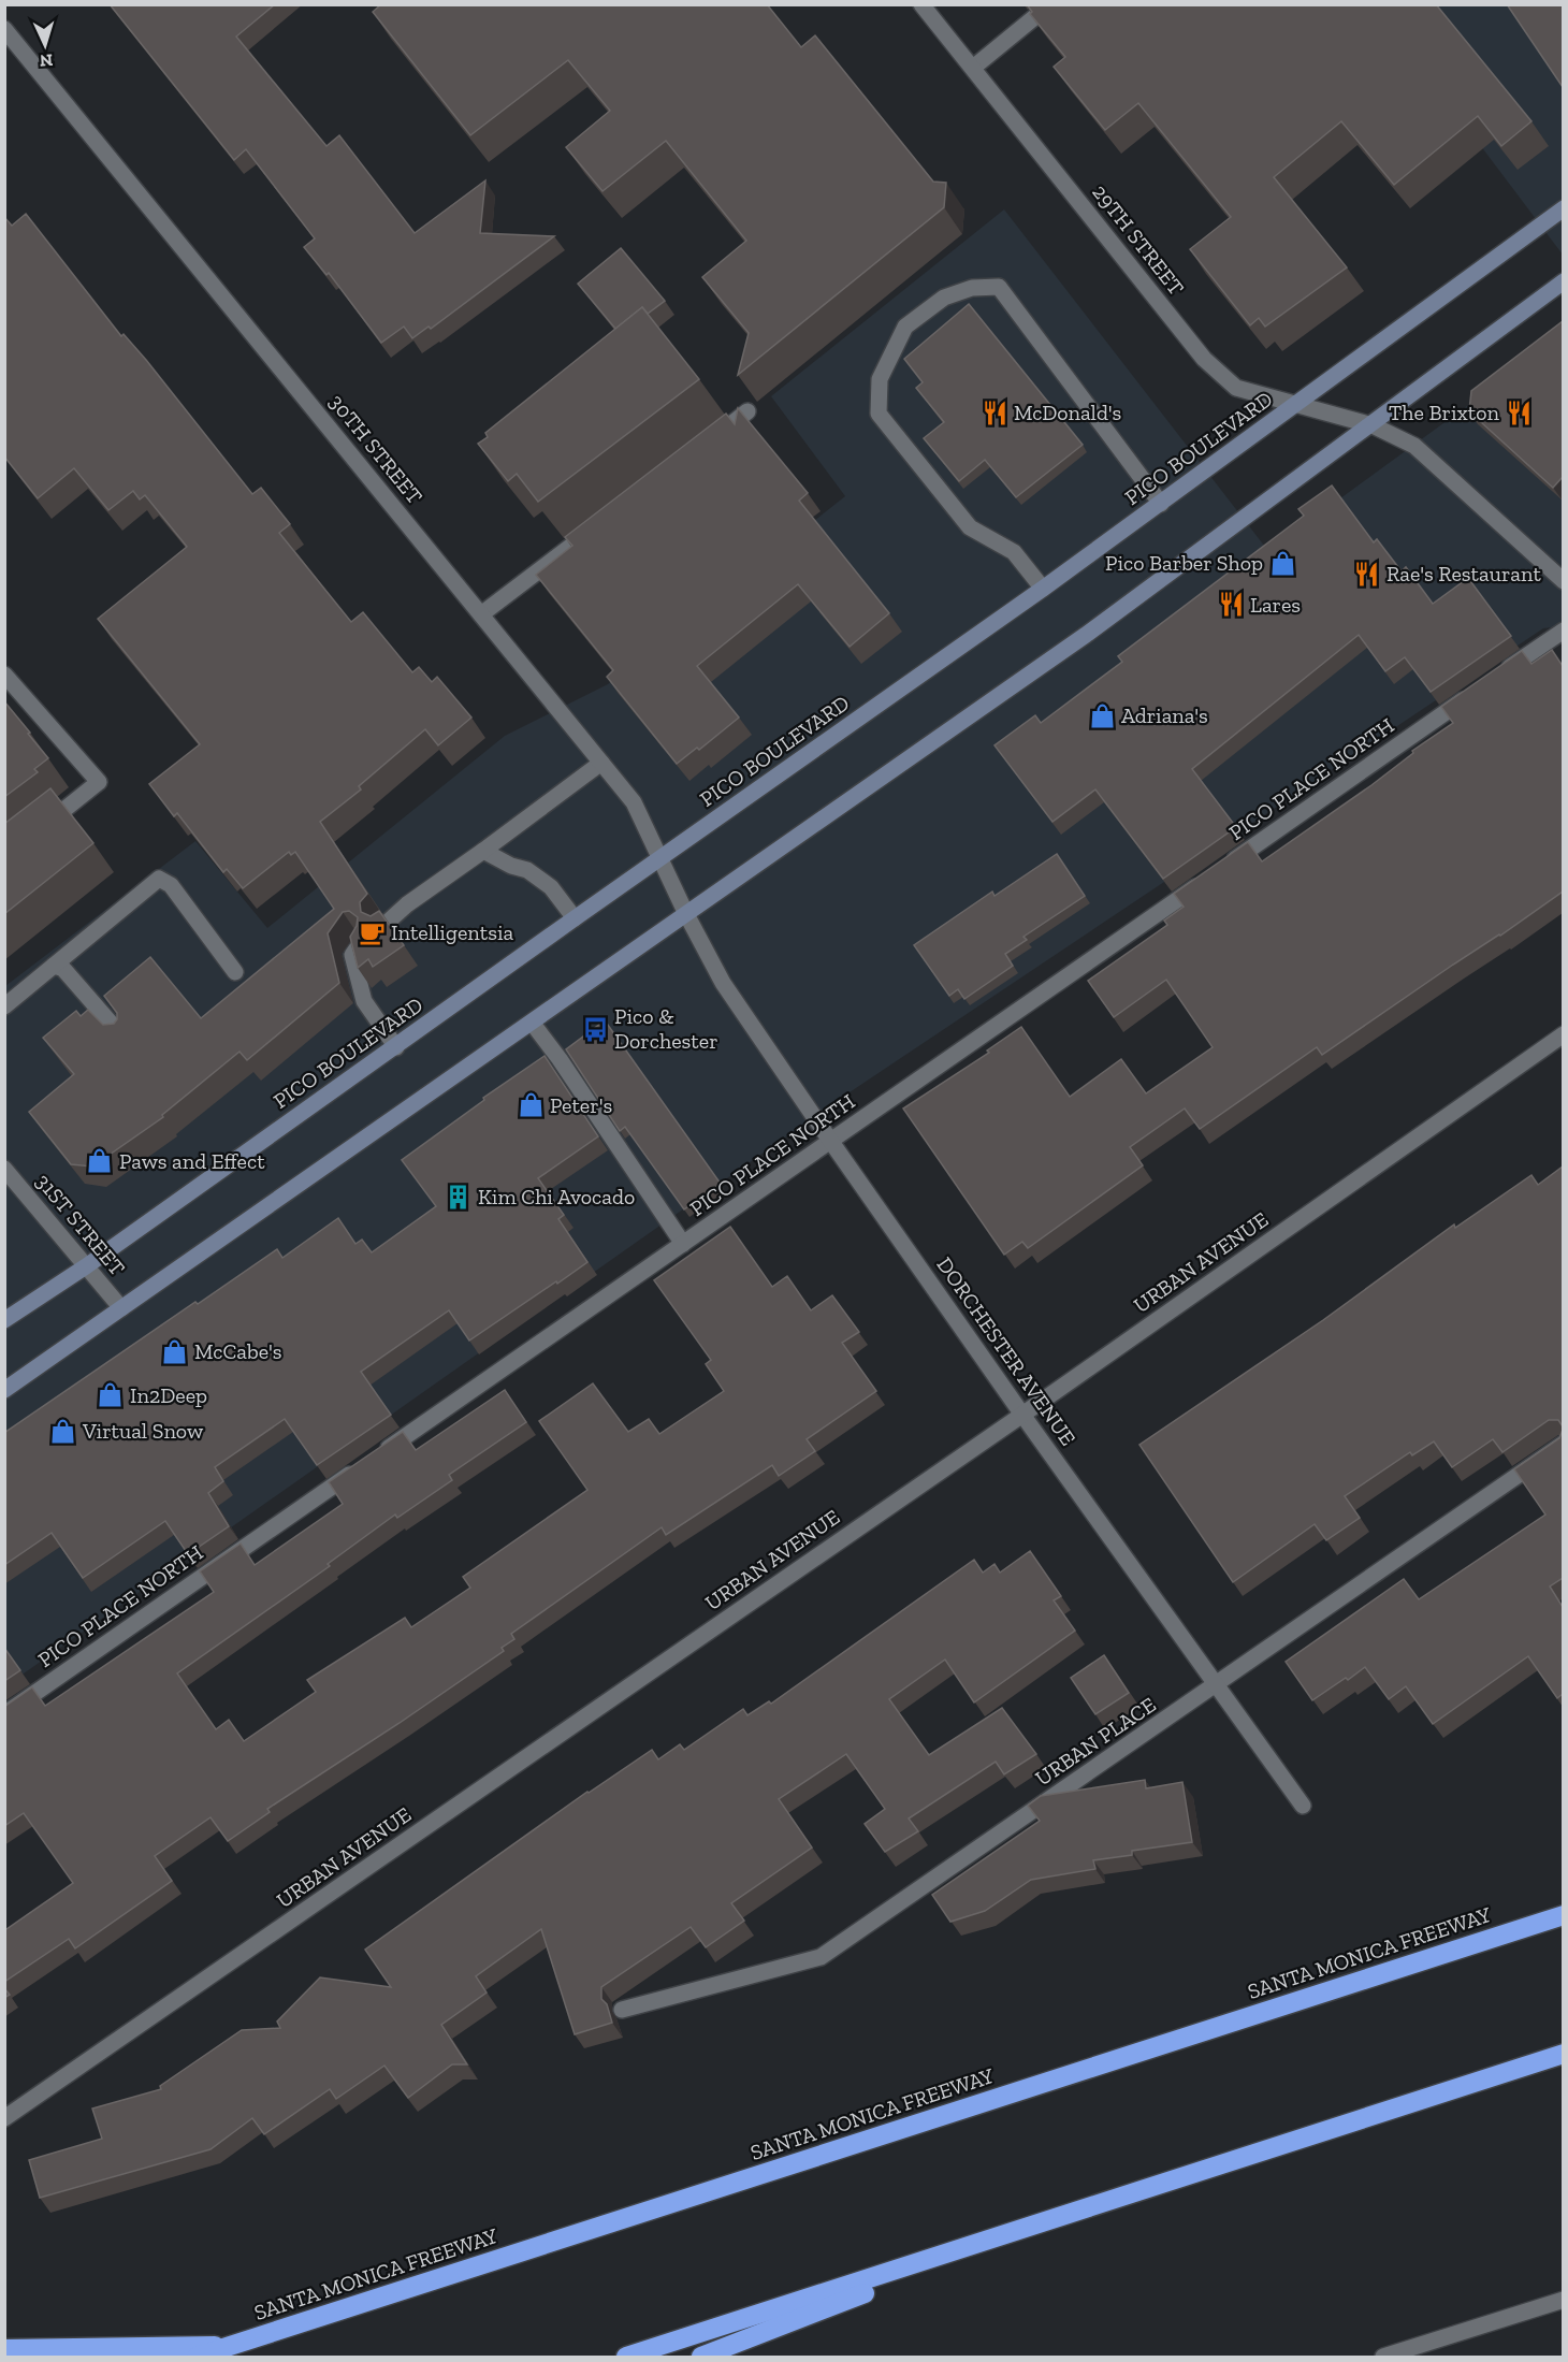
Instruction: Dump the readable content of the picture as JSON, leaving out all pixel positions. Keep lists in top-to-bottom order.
{
  "streets": {
    "highway": ["SANTA MONICA FREEWAY"],
    "main road": ["PICO BOULEVARD"],
    "street": [
      "29TH STREET",
      "30TH STREET",
      "PICO PLACE NORTH",
      "31ST STREET",
      "URBAN AVENUE",
      "DORCHESTER AVENUE",
      "URBAN PLACE"
    ]
  },
  "crossings": [
    ["29TH STREET", "PICO BOULEVARD"],
    ["PICO BOULEVARD", "30TH STREET"],
    ["PICO BOULEVARD", "31ST STREET"],
    ["30TH STREET", "DORCHESTER AVENUE"],
    ["PICO PLACE NORTH", "DORCHESTER AVENUE"],
    ["URBAN AVENUE", "DORCHESTER AVENUE"],
    ["DORCHESTER AVENUE", "URBAN PLACE"]
  ],
  "places": {
    "restaurant": [
      "McDonald's",
      "The Brixton",
      "Rae's Restaurant",
      "Lares"
    ],
    "shop": [
      "Pico Barber Shop",
      "Adriana's",
      "Peter's",
      "Paws and Effect",
      "McCabe's",
      "In2Deep",
      "Virtual Snow"
    ],
    "cafe": ["Intelligentsia"],
    "bus stop": ["Pico & Dorchester"],
    "building": ["Kim Chi Avocado"]
  },
  "north": "bottom"
}
